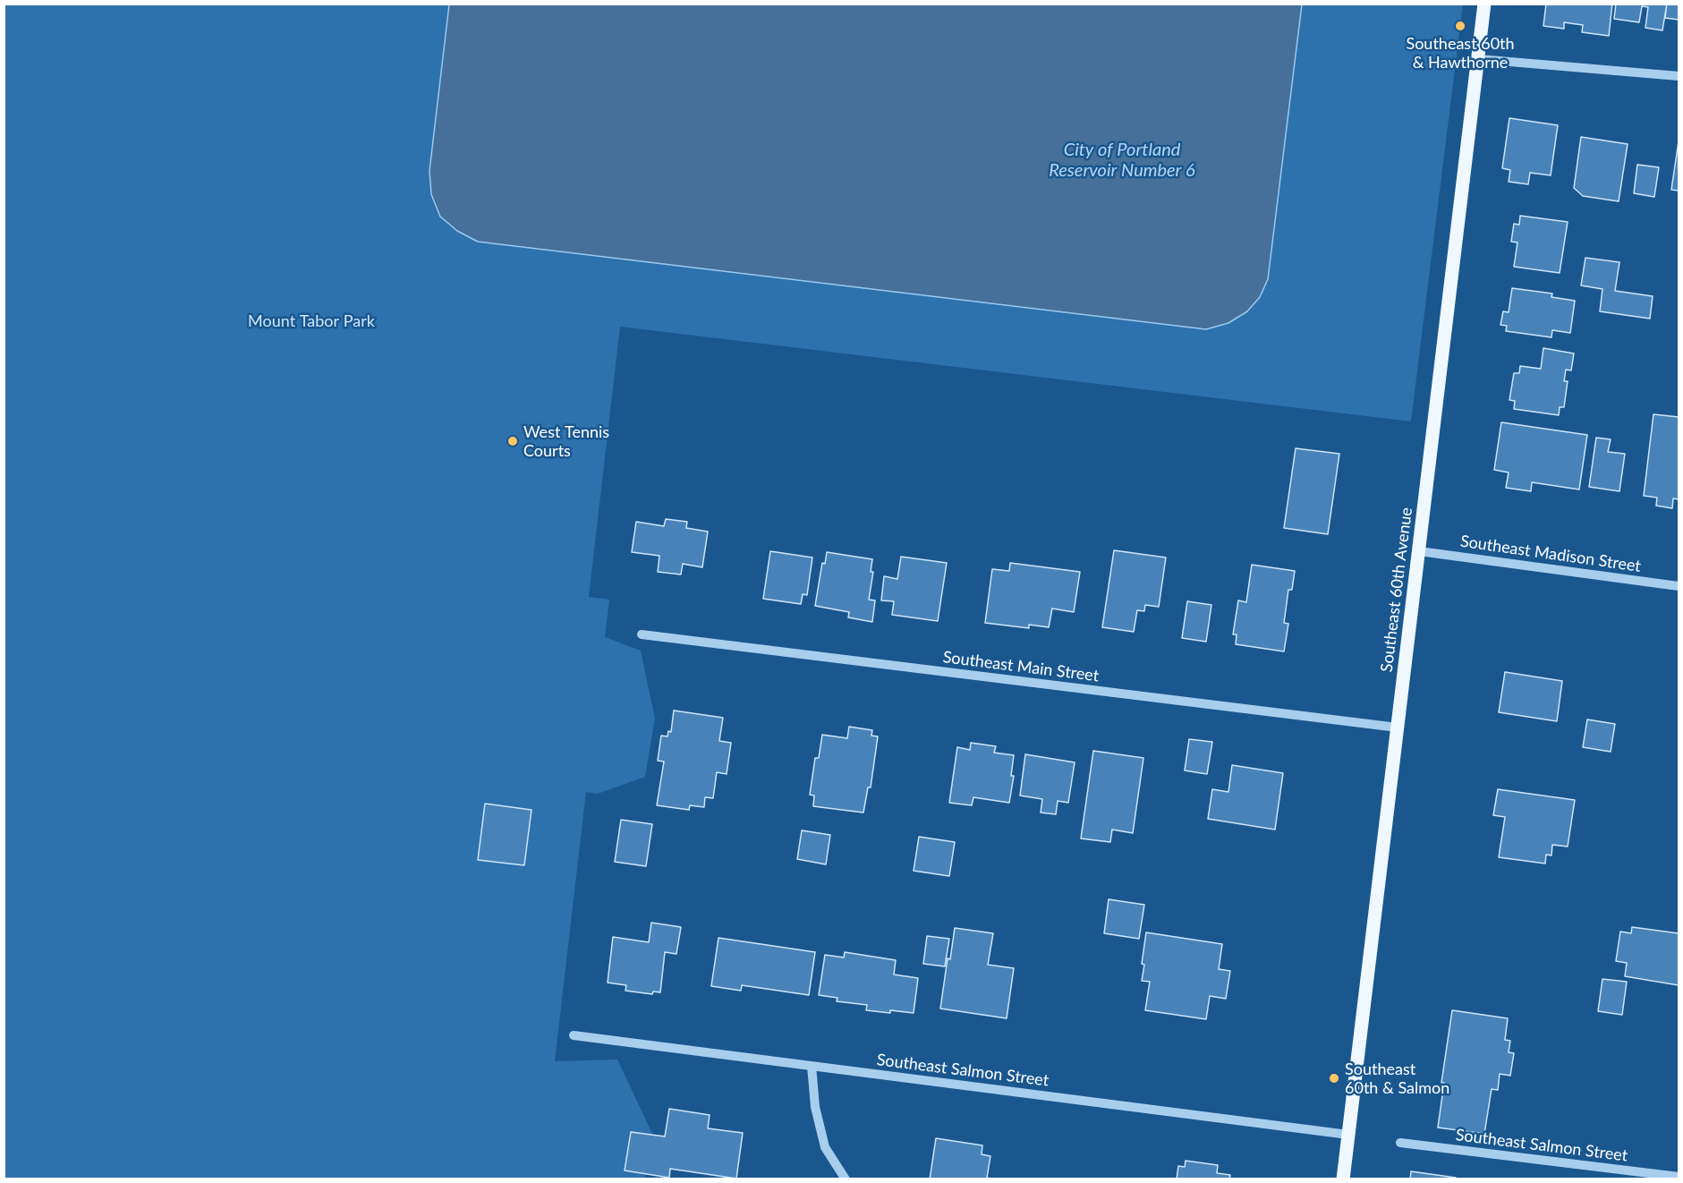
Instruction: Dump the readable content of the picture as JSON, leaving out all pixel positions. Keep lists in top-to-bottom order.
{
  "streets": {
    "main road": ["Southeast 60th Avenue"],
    "street": ["Southeast Madison Street", "Southeast Main Street", "Southeast Salmon Street"]
  },
  "crossings": [
    ["Southeast Madison Street", "Southeast 60th Avenue"],
    ["Southeast 60th Avenue", "Southeast Main Street"],
    ["Southeast 60th Avenue", "Southeast Salmon Street"]
  ],
  "water": ["City of Portland Reservoir Number 6"],
  "parks": ["Mount Tabor Park"],
  "places": ["Southeast 60th & Hawthorne", "West Tennis Courts", "Southeast 60th & Salmon"]
}
